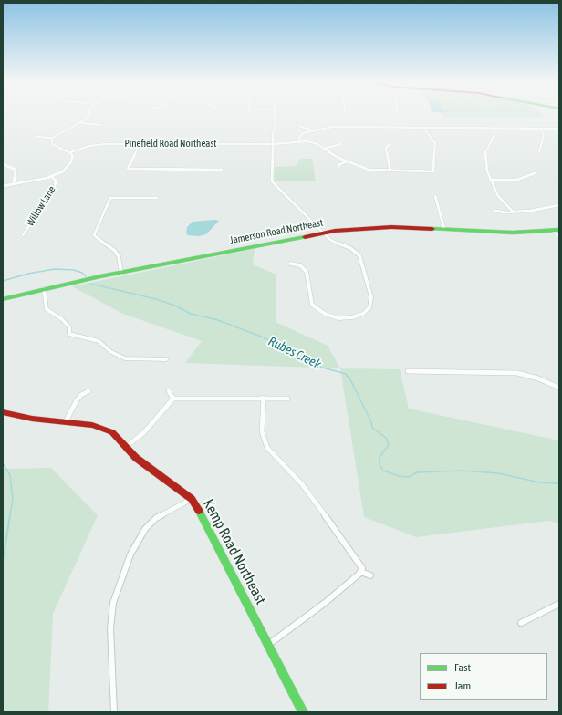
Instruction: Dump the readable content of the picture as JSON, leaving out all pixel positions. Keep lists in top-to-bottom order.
{
  "streets": {
    "street": [
      "Pinefield Road Northeast",
      "Willow Lane",
      "Jamerson Road Northeast",
      "Kemp Road Northeast"
    ]
  },
  "water": ["Rubes Creek"],
  "legend": ["Fast", "Jam"]
}
